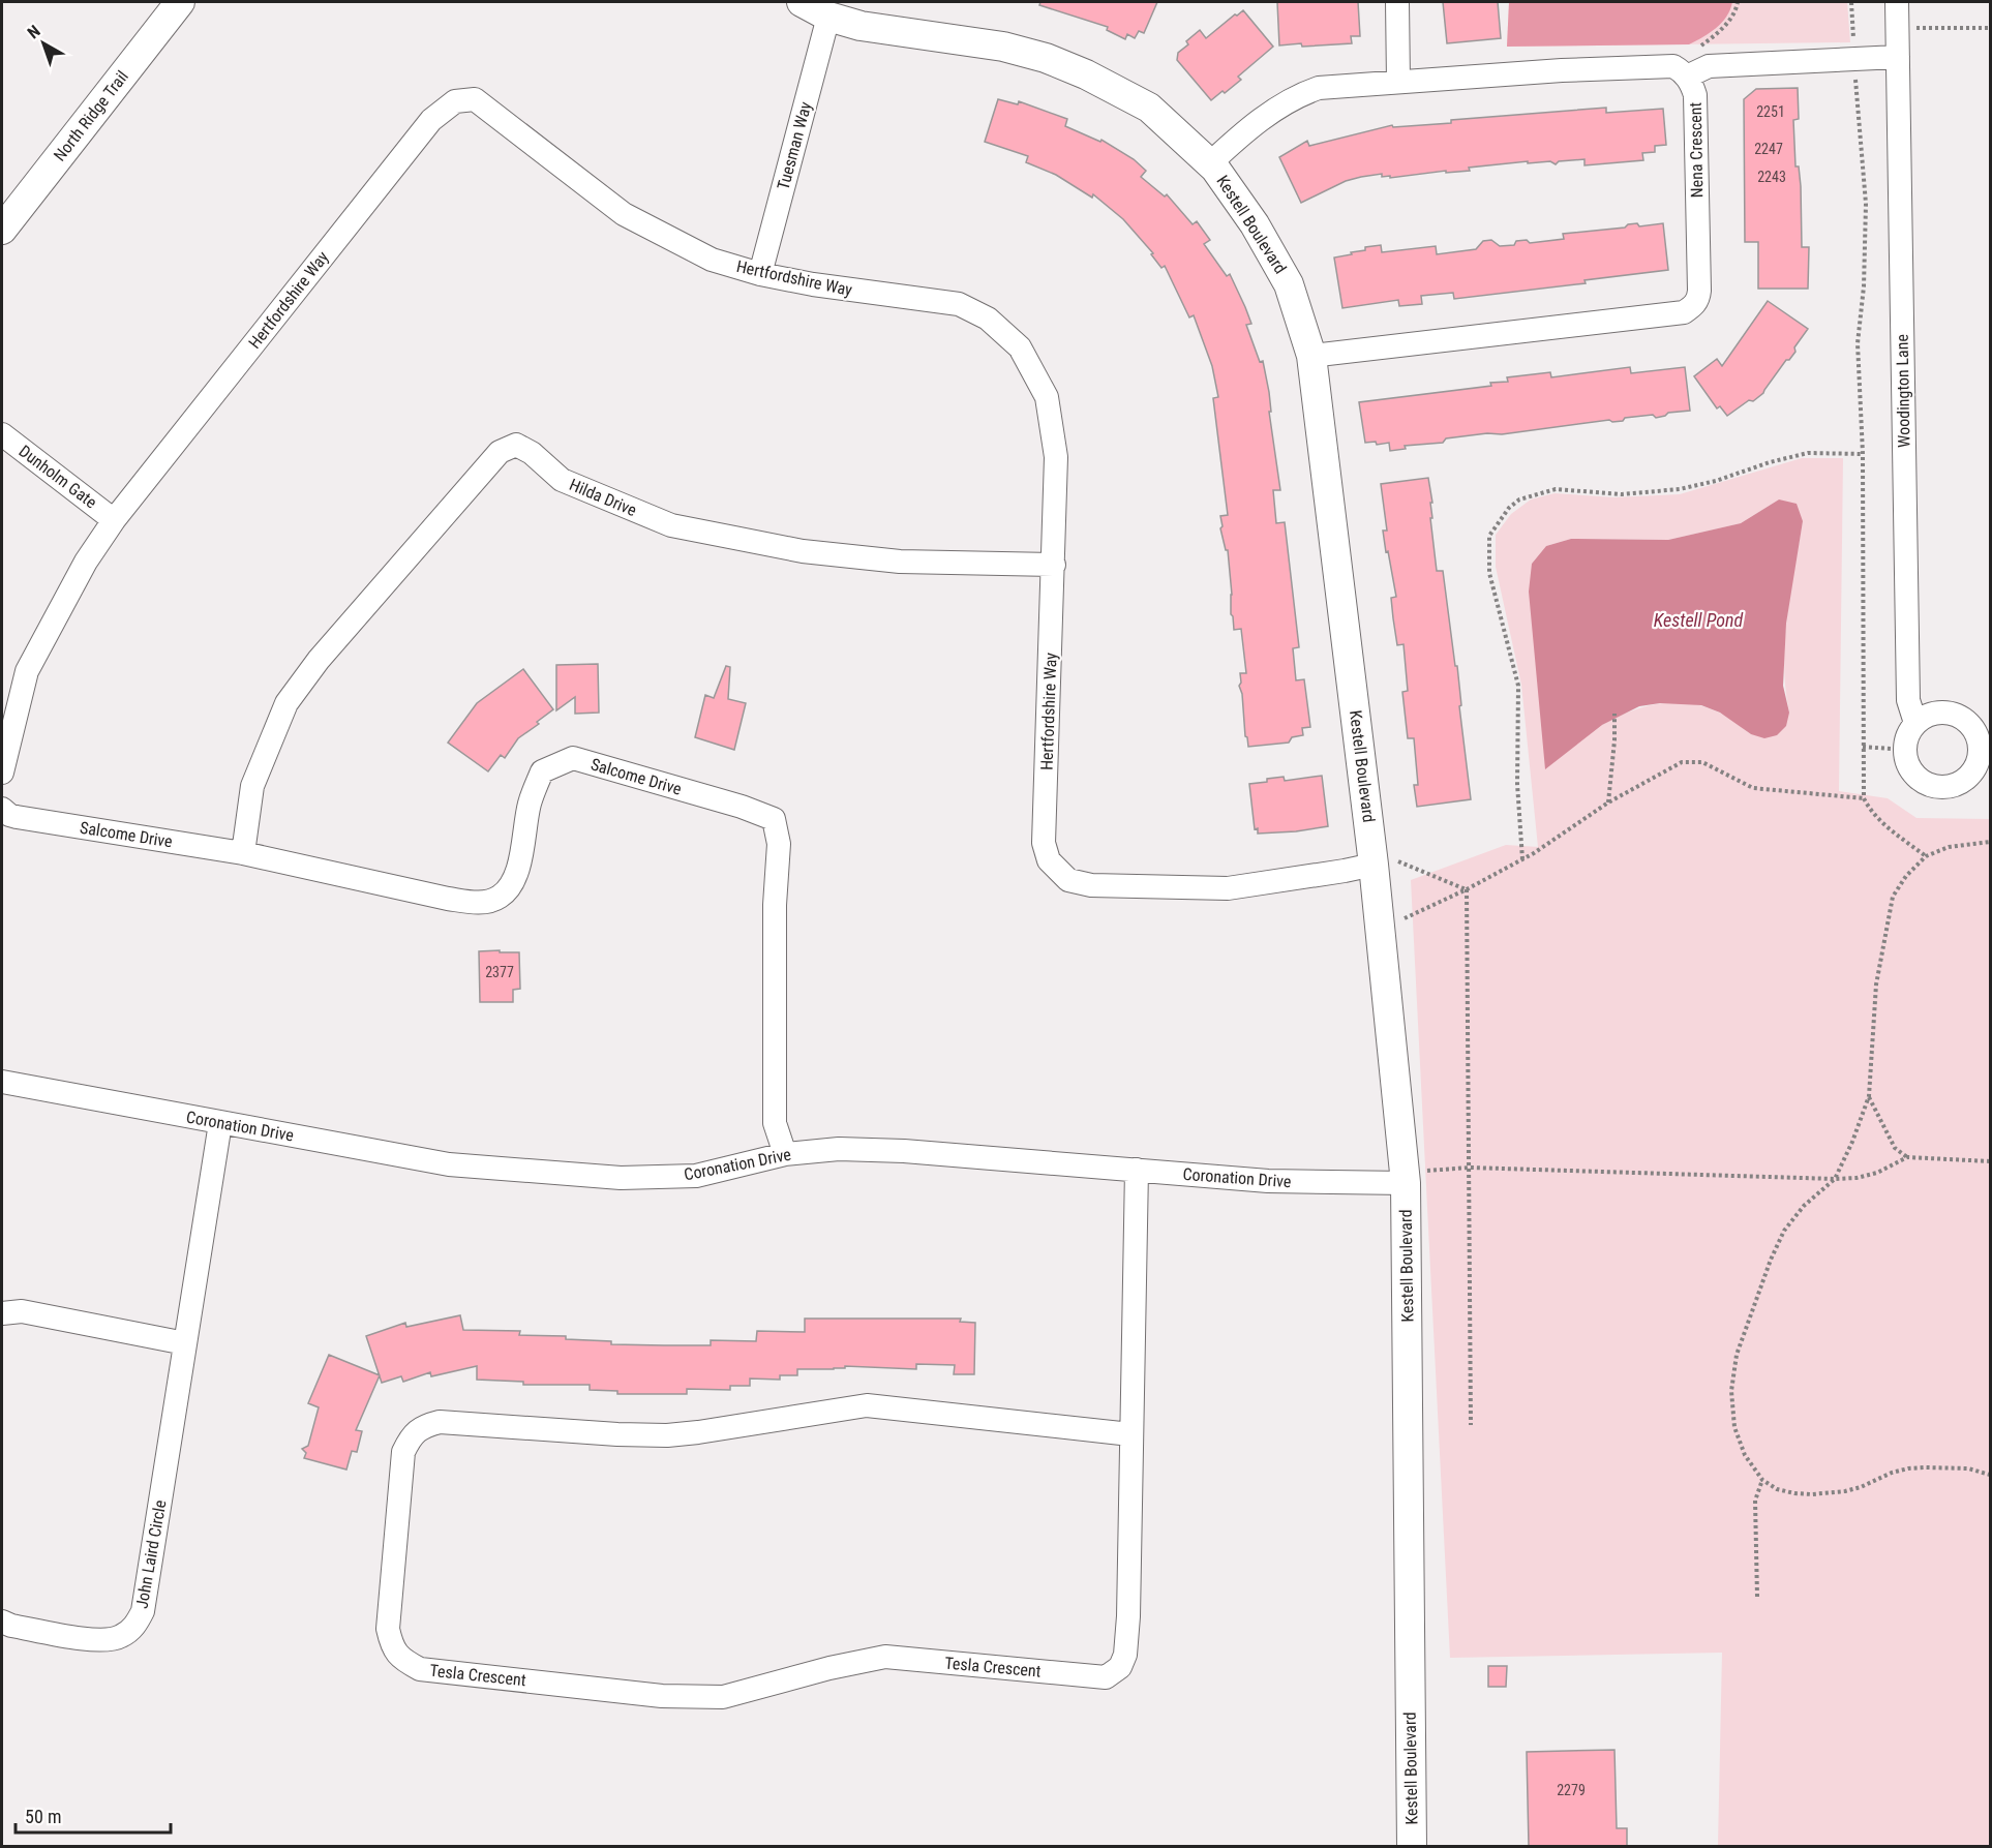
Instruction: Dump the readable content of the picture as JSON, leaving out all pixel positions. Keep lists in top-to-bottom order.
{
  "streets": {
    "street": [
      "North Ridge Trail",
      "Tuesman Way",
      "Nena Crescent",
      "Kestell Boulevard",
      "Hertfordshire Way",
      "Woodington Lane",
      "Dunholm Gate",
      "Hilda Drive",
      "Salcome Drive",
      "Coronation Drive",
      "John Laird Circle",
      "Tesla Crescent"
    ]
  },
  "crossings": [
    ["Tuesman Way", "Kestell Boulevard"],
    ["Tuesman Way", "Hertfordshire Way"],
    ["Nena Crescent", "Kestell Boulevard"],
    ["Kestell Boulevard", "Hertfordshire Way"],
    ["Kestell Boulevard", "Coronation Drive"],
    ["Hertfordshire Way", "Dunholm Gate"],
    ["Hertfordshire Way", "Hilda Drive"],
    ["Hilda Drive", "Salcome Drive"],
    ["Salcome Drive", "Coronation Drive"],
    ["Coronation Drive", "John Laird Circle"],
    ["Coronation Drive", "Tesla Crescent"]
  ],
  "water": ["Kestell Pond"],
  "house_numbers": [
    "2251",
    "2247",
    "2243",
    "2377",
    "2279"
  ],
  "scale_bar": "50 m",
  "north": "top left"
}
